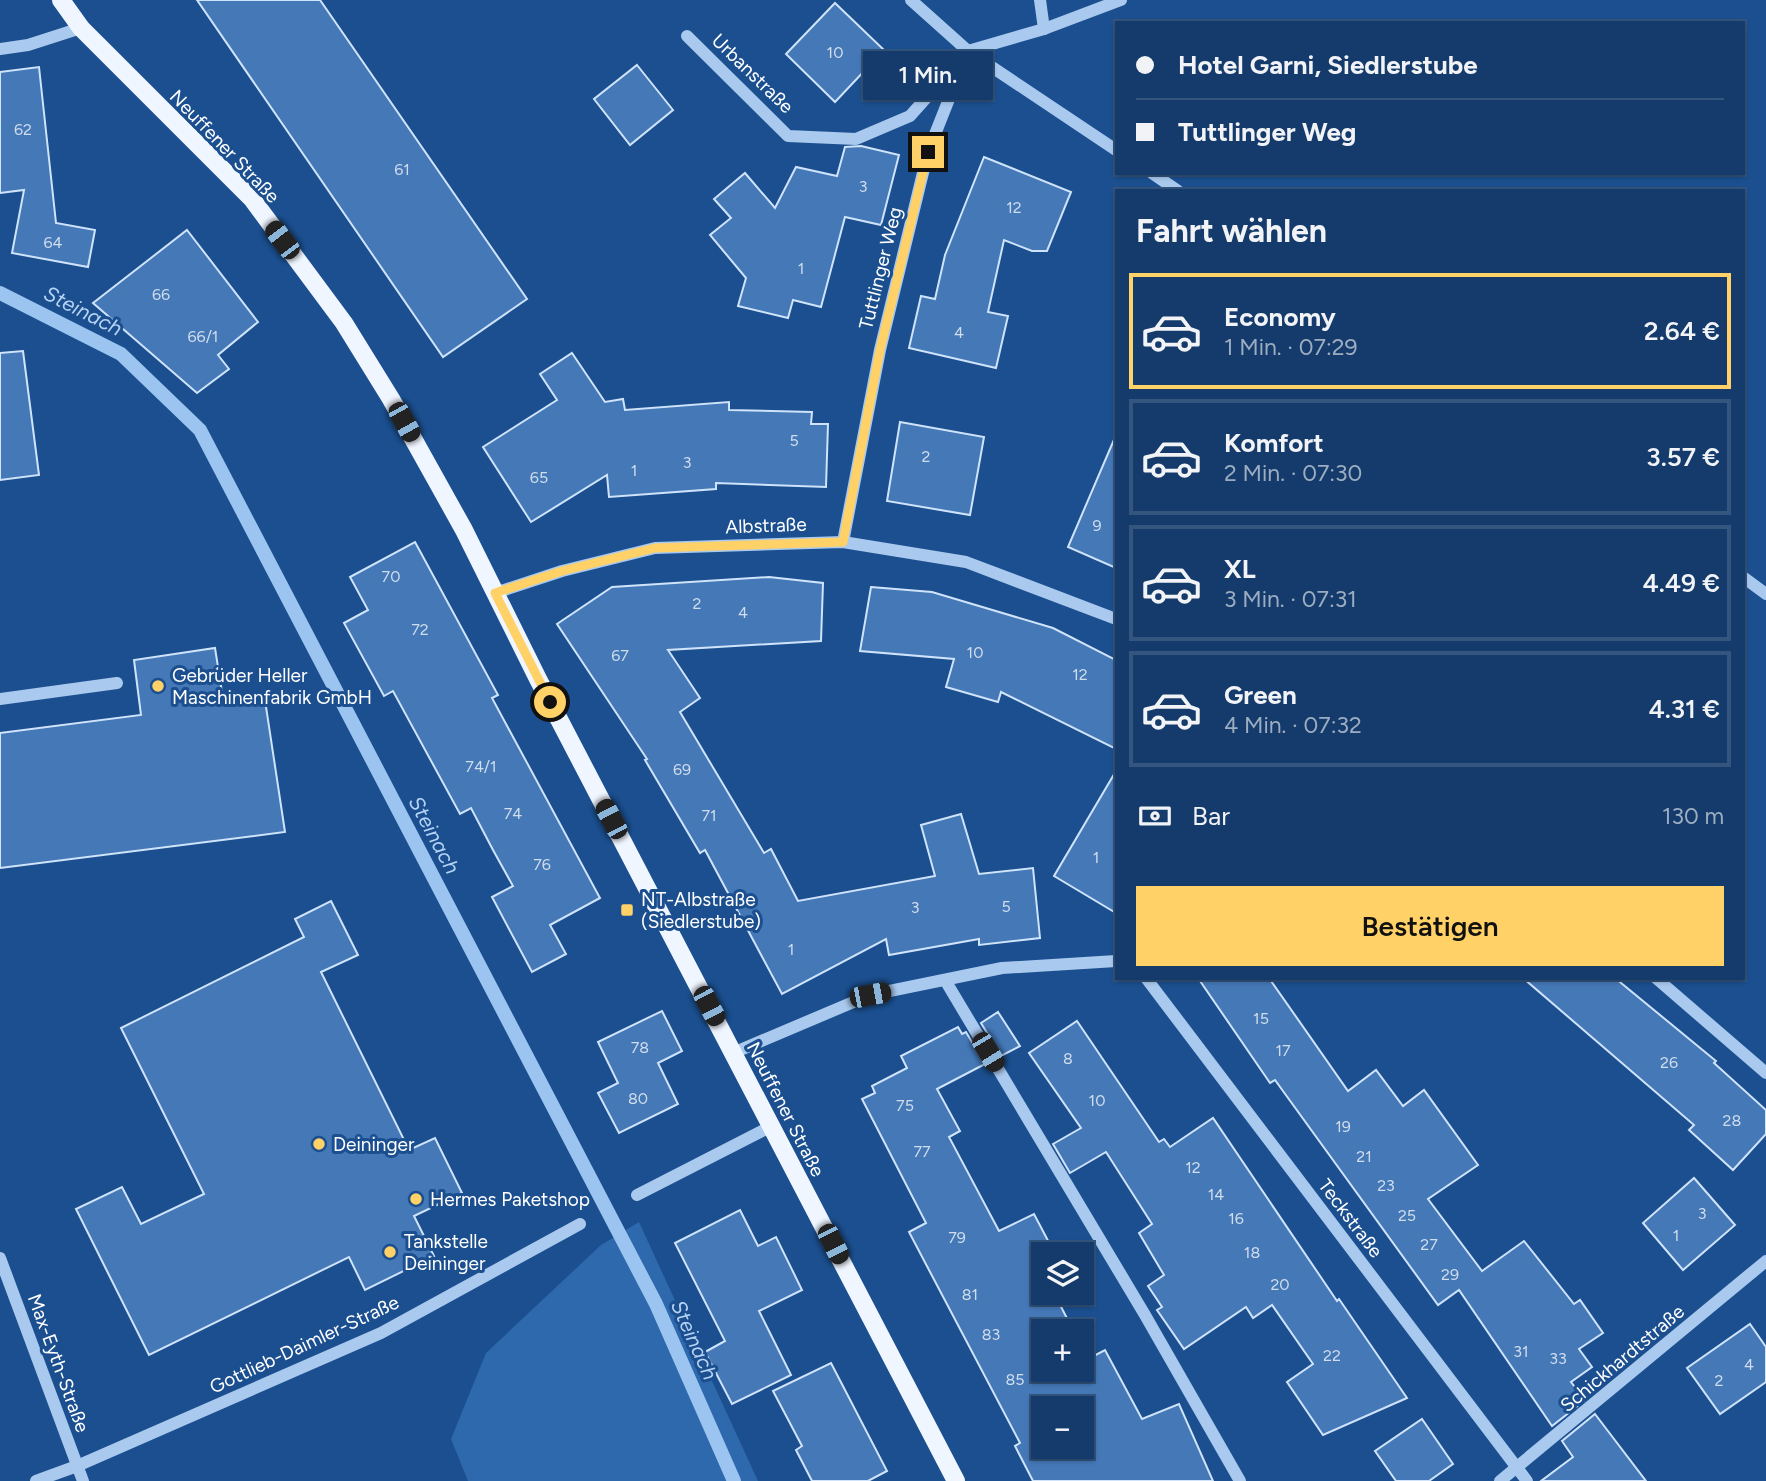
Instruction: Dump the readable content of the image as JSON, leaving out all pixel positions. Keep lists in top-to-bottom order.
{
  "streets": {
    "main road": ["Neuffener Straße"],
    "street": [
      "Urbanstraße",
      "Tuttlinger Weg",
      "Albstraße",
      "Teckstraße",
      "Gottlieb-Daimler-Straße",
      "Schickhardtstraße",
      "Max-Eyth-Straße"
    ]
  },
  "crossings": [
    ["Urbanstraße", "Tuttlinger Weg"],
    ["Neuffener Straße", "Albstraße"],
    ["Tuttlinger Weg", "Albstraße"],
    ["Teckstraße", "Schickhardtstraße"],
    ["Gottlieb-Daimler-Straße", "Max-Eyth-Straße"]
  ],
  "water": ["Steinach"],
  "places": {
    "other": [
      "Gebrüder Heller Maschinenfabrik GmbH",
      "Deininger",
      "Hermes Paketshop",
      "Tankstelle Deininger"
    ],
    "transit": ["NT-Albstraße (Siedlerstube)"]
  },
  "house_numbers": [
    "10",
    "62",
    "61",
    "3",
    "12",
    "64",
    "1",
    "66",
    "4",
    "66/1",
    "5",
    "2",
    "3",
    "1",
    "65",
    "9",
    "70",
    "2",
    "4",
    "72",
    "10",
    "67",
    "12",
    "74/1",
    "69",
    "74",
    "71",
    "1",
    "76",
    "5",
    "3",
    "1",
    "15",
    "78",
    "17",
    "8",
    "26",
    "80",
    "10",
    "75",
    "28",
    "19",
    "77",
    "21",
    "12",
    "23",
    "14",
    "3",
    "25",
    "16",
    "1",
    "79",
    "27",
    "18",
    "29",
    "20",
    "81",
    "83",
    "31",
    "22",
    "33",
    "4",
    "85",
    "2"
  ],
  "page": {
    "banner": ["Hotel Garni, Siedlerstube", "Tuttlinger Weg"],
    "bubble": "1 Min.",
    "heading": "Fahrt wählen",
    "list": [
      {
        "name": "Economy",
        "note": "1 Min. · 07:29",
        "value": "2.64 €"
      },
      {
        "name": "Komfort",
        "note": "2 Min. · 07:30",
        "value": "3.57 €"
      },
      {
        "name": "XL",
        "note": "3 Min. · 07:31",
        "value": "4.49 €"
      },
      {
        "name": "Green",
        "note": "4 Min. · 07:32",
        "value": "4.31 €"
      }
    ],
    "pay": ["Bar", "130 m"],
    "buttons": "Bestätigen",
    "map_buttons": ["+", "−"]
  }
}
